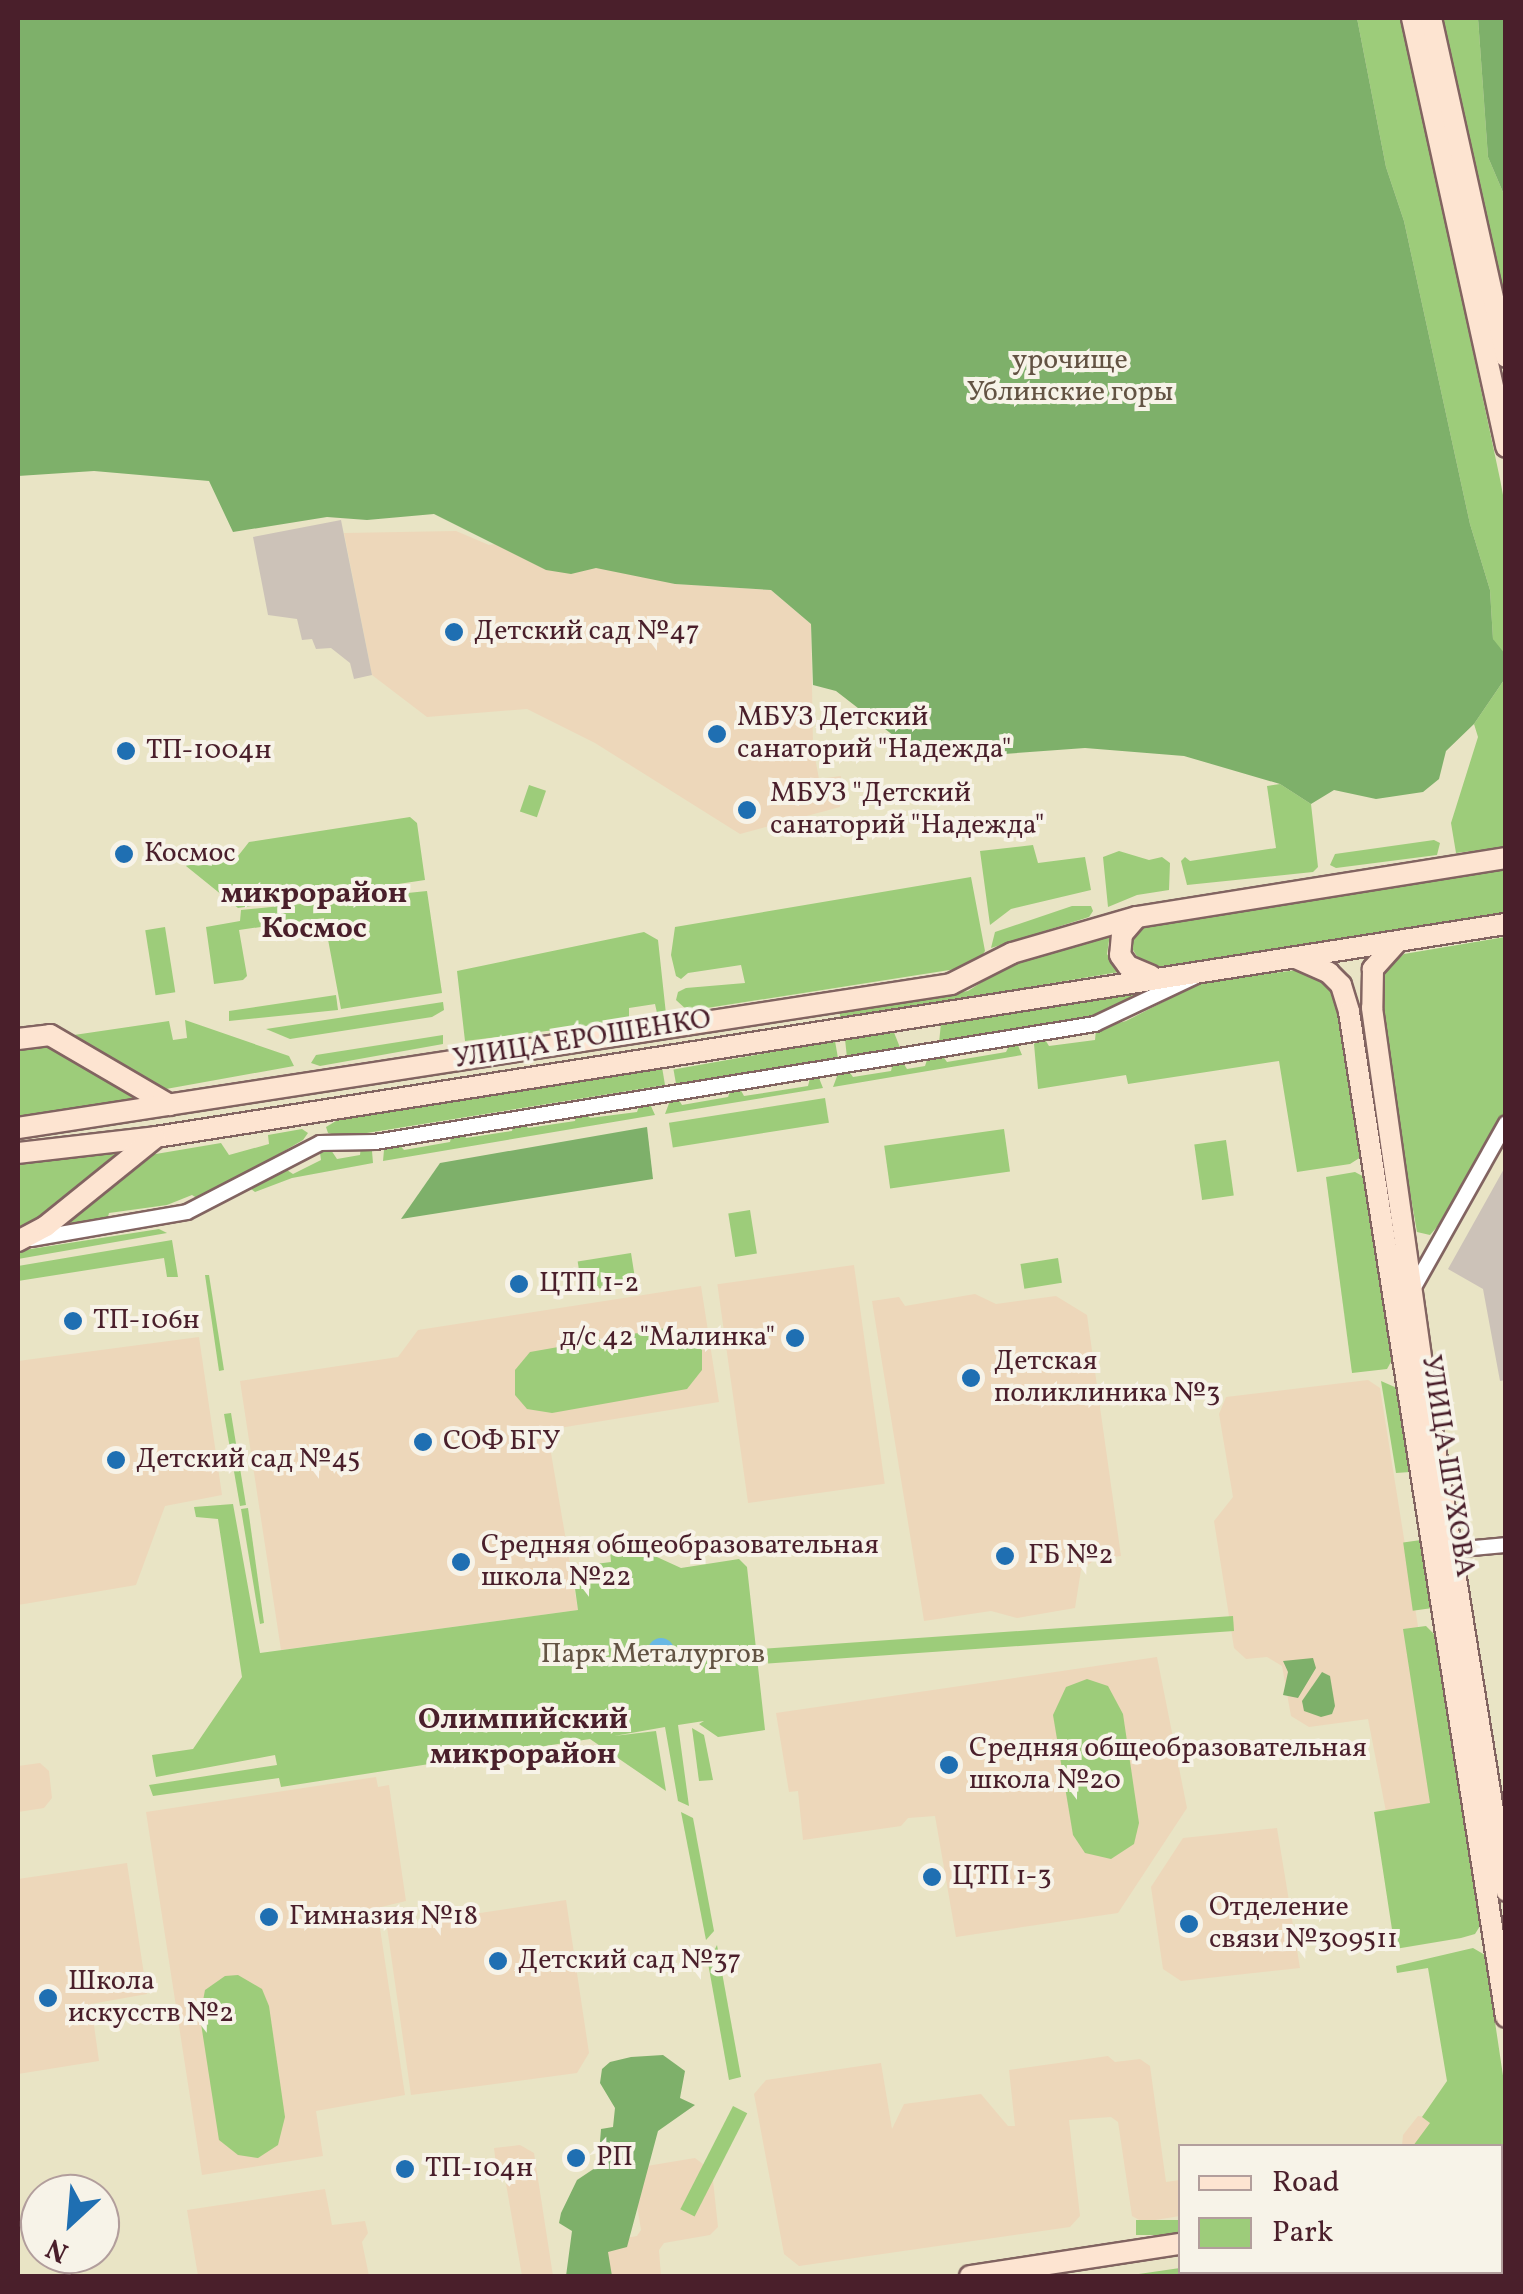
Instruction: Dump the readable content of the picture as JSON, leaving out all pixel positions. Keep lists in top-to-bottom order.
{
  "streets": {
    "main road": ["УЛИЦА ЕРОШЕНКО", "УЛИЦА ШУХОВА"]
  },
  "crossings": [
    ["УЛИЦА ЕРОШЕНКО", "УЛИЦА ШУХОВА"]
  ],
  "districts": ["микрорайон Космос", "Олимпийский микрорайон"],
  "parks": ["урочище Ублинские горы", "Парк Металургов"],
  "places": [
    "Детский сад №47",
    "МБУЗ Детский санаторий \"Надежда\"",
    "ТП-1004н",
    "МБУЗ \"Детский санаторий \"Надежда\"",
    "Космос",
    "ЦТП 1-2",
    "ТП-106н",
    "д/с 42 \"Малинка\"",
    "Детская поликлиника №3",
    "СОФ БГУ",
    "Детский сад №45",
    "ГБ №2",
    "Средняя общеобразовательная школа №22",
    "Средняя общеобразовательная школа №20",
    "ЦТП 1-3",
    "Гимназия №18",
    "Отделение связи №309511",
    "Детский сад №37",
    "Школа искусств №2",
    "РП",
    "ТП-104н"
  ],
  "legend": ["Road", "Park"],
  "north": "bottom left"
}
